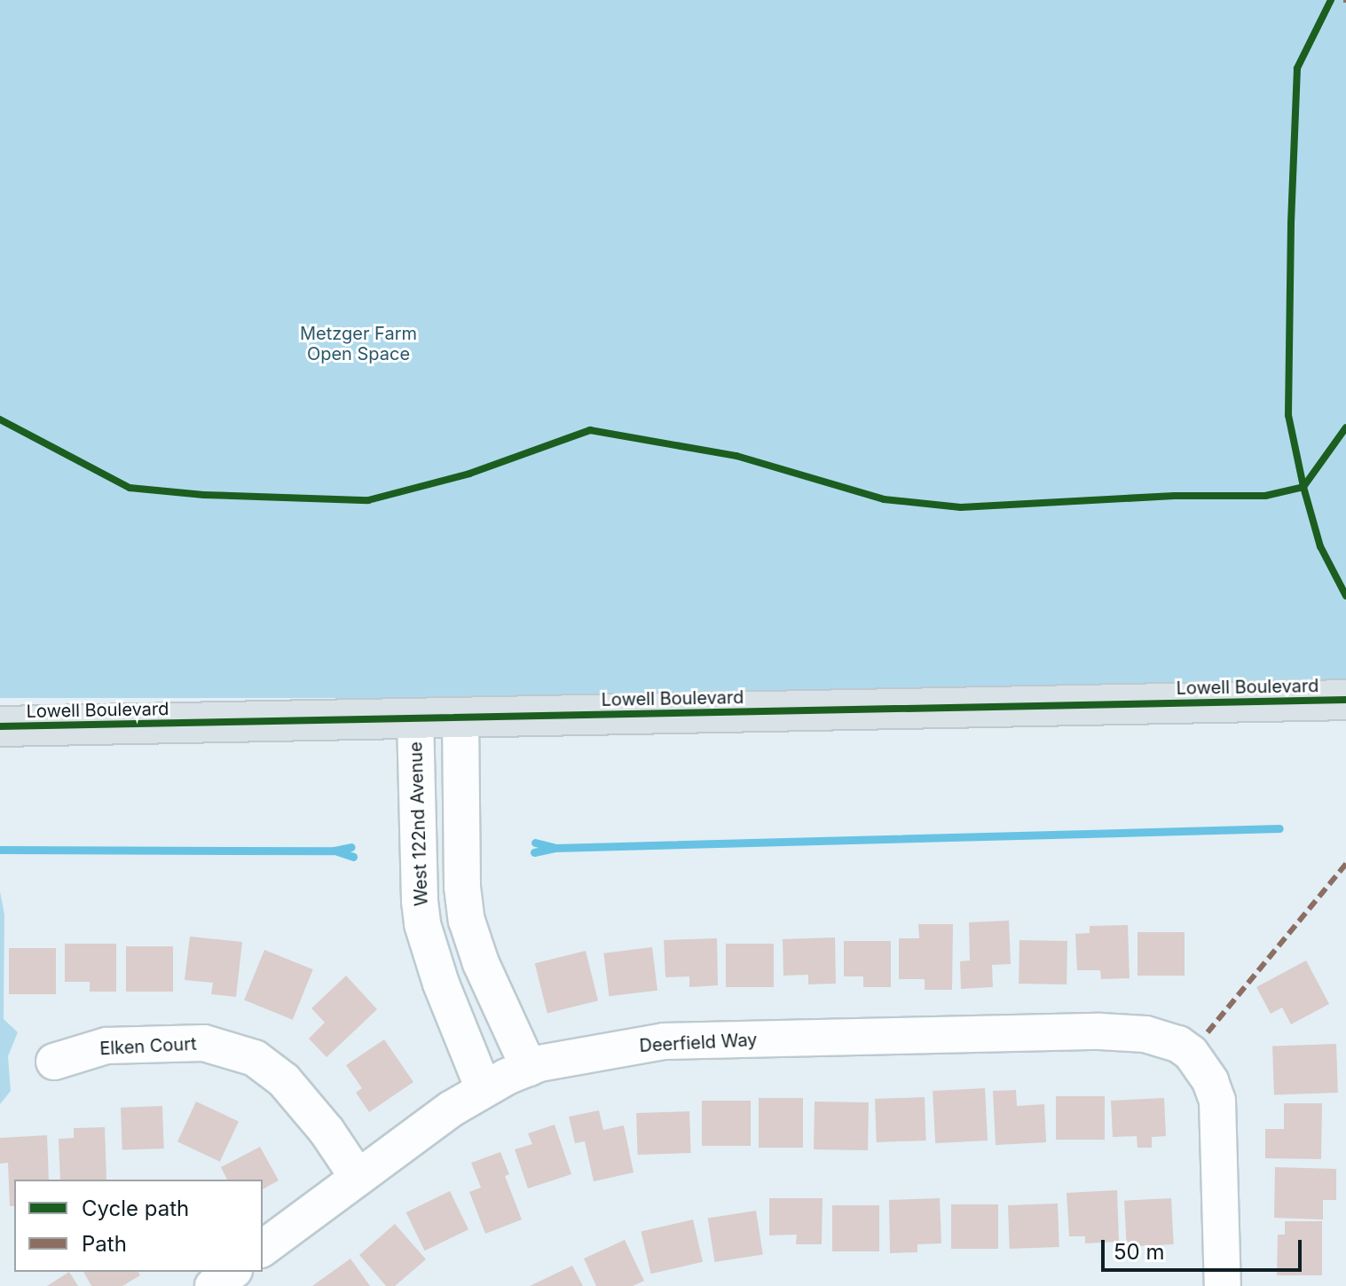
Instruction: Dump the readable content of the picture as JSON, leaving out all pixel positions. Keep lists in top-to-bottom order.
{
  "streets": {
    "main road": ["Lowell Boulevard"],
    "street": ["West 122nd Avenue", "Deerfield Way", "Elken Court"]
  },
  "crossings": [
    ["Lowell Boulevard", "West 122nd Avenue"],
    ["West 122nd Avenue", "Deerfield Way"],
    ["Deerfield Way", "Elken Court"]
  ],
  "parks": ["Metzger Farm Open Space"],
  "legend": ["Cycle path", "Path"],
  "scale_bar": "50 m"
}
